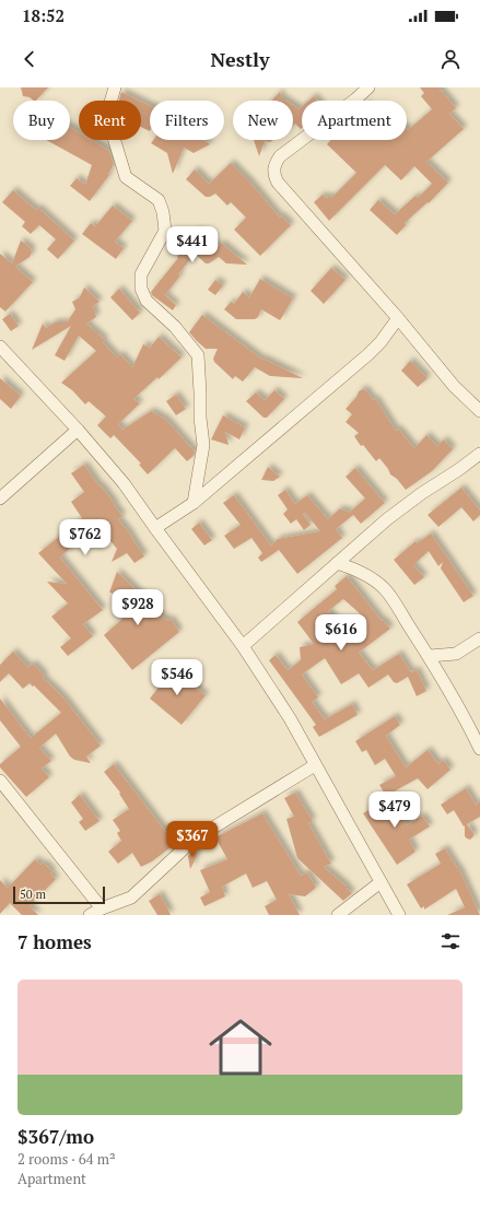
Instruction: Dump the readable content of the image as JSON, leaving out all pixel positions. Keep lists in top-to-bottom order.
{
  "scale_bar": "50 m",
  "page": {
    "status": "18:52",
    "header": "Nestly",
    "chip": [
      "Buy",
      "Rent",
      "Filters",
      "New",
      "Apartment"
    ],
    "price": [
      "$441",
      "$762",
      "$928",
      "$616",
      "$546",
      "$479",
      "$367"
    ],
    "scale": "50 m",
    "heading": "7 homes",
    "list": [
      {
        "name": "$367/mo",
        "note": "2 rooms · 64 m² · Apartment"
      }
    ]
  }
}
